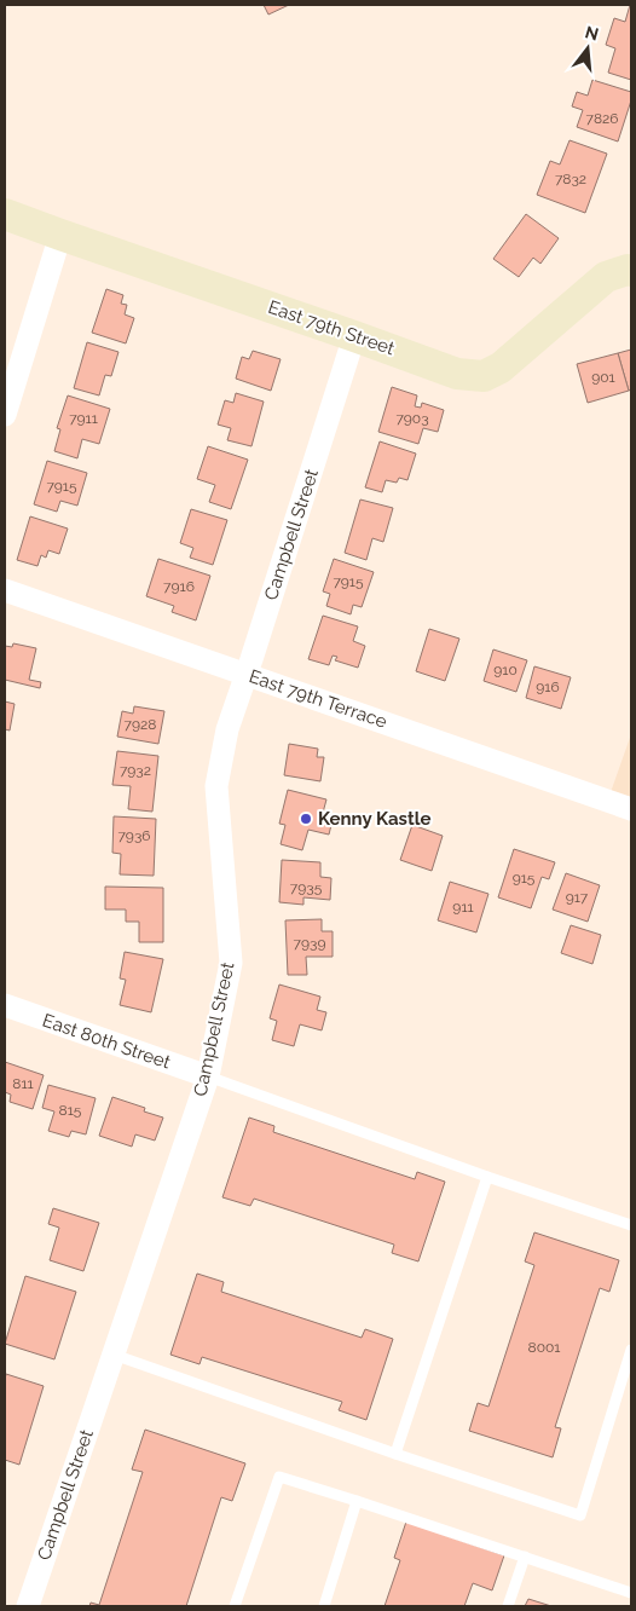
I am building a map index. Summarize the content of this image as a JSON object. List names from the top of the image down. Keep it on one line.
{"streets":{"street":["East 79th Street","Campbell Street","East 79th Terrace","East 80th Street"]},"crossings":[["East 79th Street","Campbell Street"],["Campbell Street","East 79th Terrace"],["Campbell Street","East 80th Street"]],"places":["Kenny Kastle"],"house_numbers":["7826","7832","901","7911","7903","7915","7915","7916","910","916","7928","7932","7936","915","7935","917","911","7939","811","815","8001"],"north":"top"}
